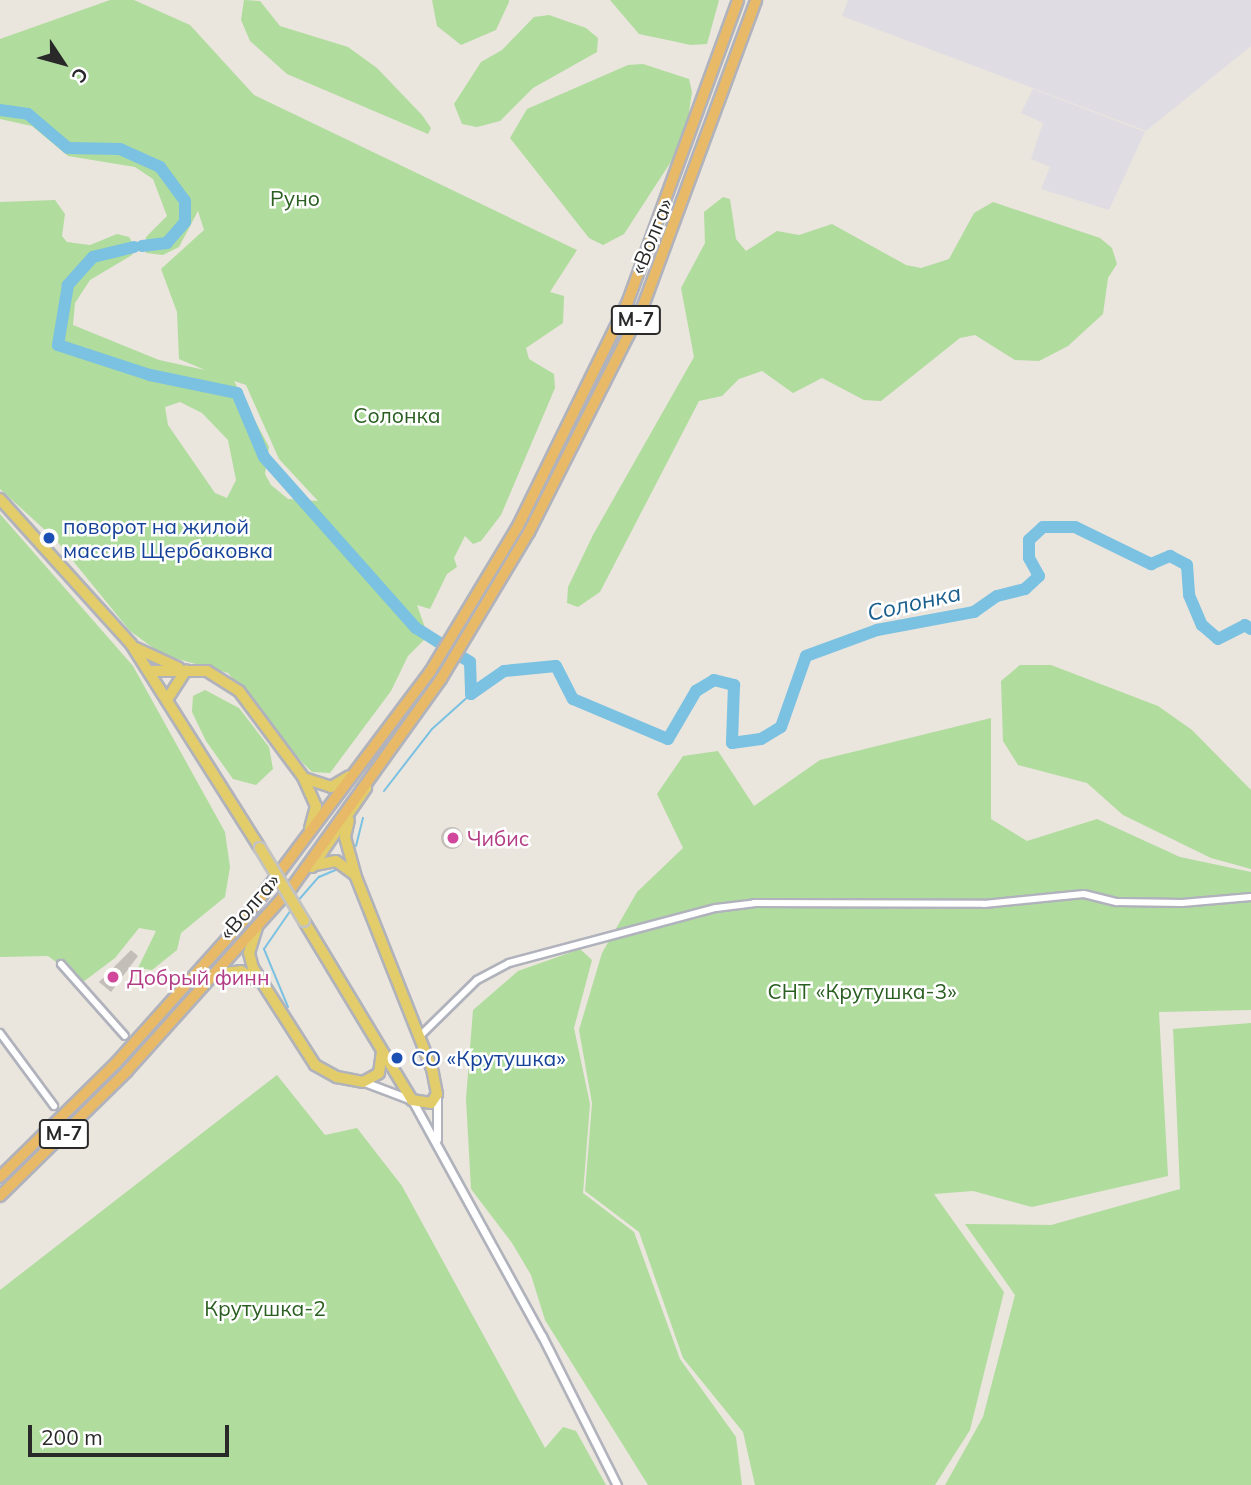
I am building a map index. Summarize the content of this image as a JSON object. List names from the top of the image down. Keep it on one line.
{"streets":{"highway":["«Волга»","М-7"]},"water":["Солонка"],"parks":["Руно","Солонка","СНТ «Крутушка-3»","Крутушка-2"],"places":["поворот на жилой массив Щербаковка","Чибис","Добрый финн","СО «Крутушка»"],"scale_bar":"200 m","north":"bottom right"}
